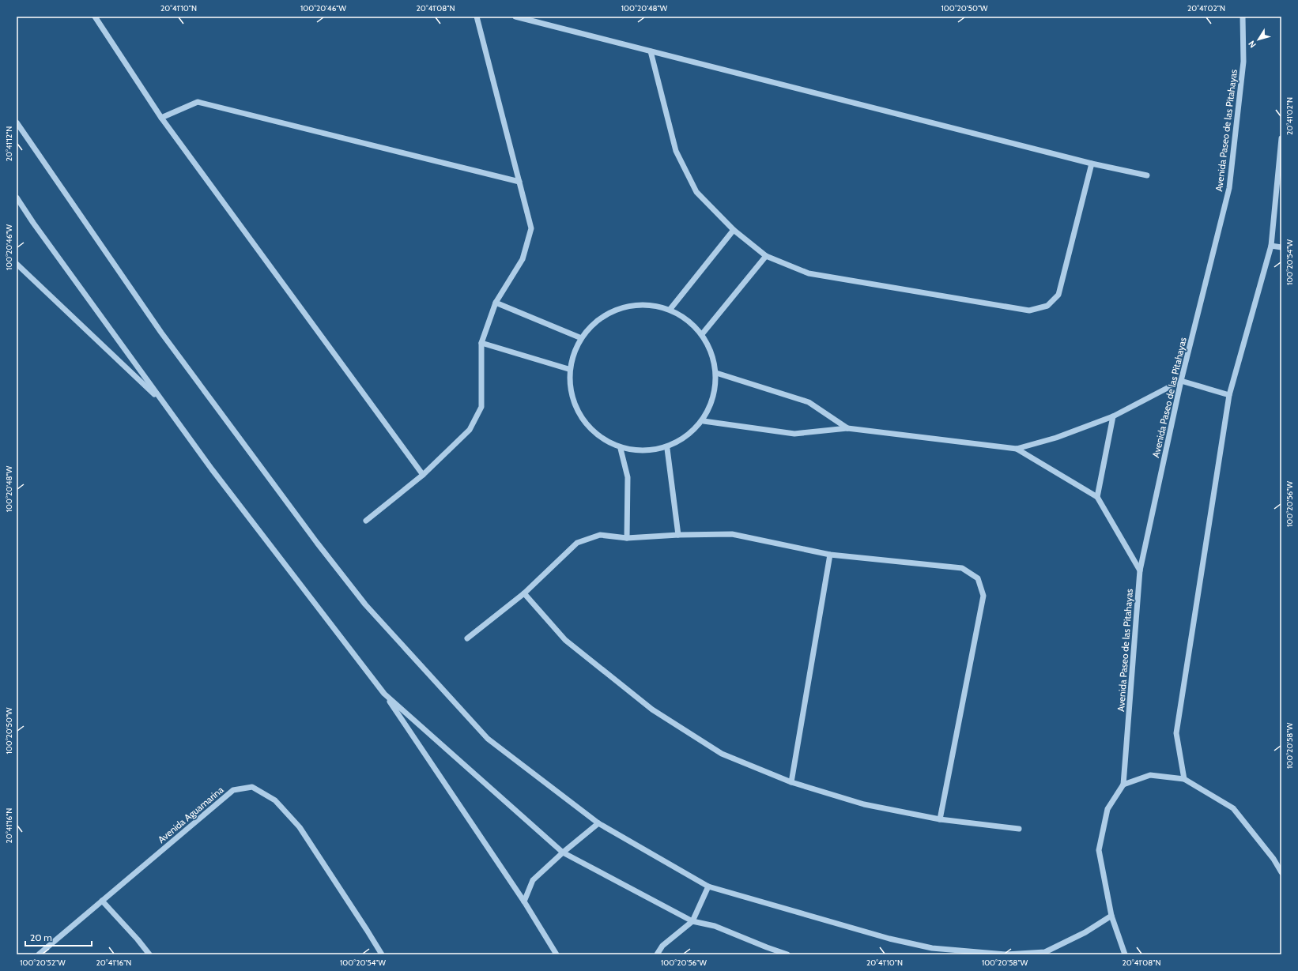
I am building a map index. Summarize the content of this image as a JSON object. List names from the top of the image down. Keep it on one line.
{"streets":{"street":["Avenida Paseo de las Pitahayas","Avenida Aguamarina"]},"scale_bar":"20 m","north":"bottom left","coordinates":["20°41'10\"N","100°20'46\"W","20°41'08\"N","100°20'48\"W","100°20'50\"W","20°41'02\"N","20°41'12\"N","100°20'54\"W","100°20'56\"W","100°20'58\"W","20°41'16\"N","100°20'52\"W"]}
